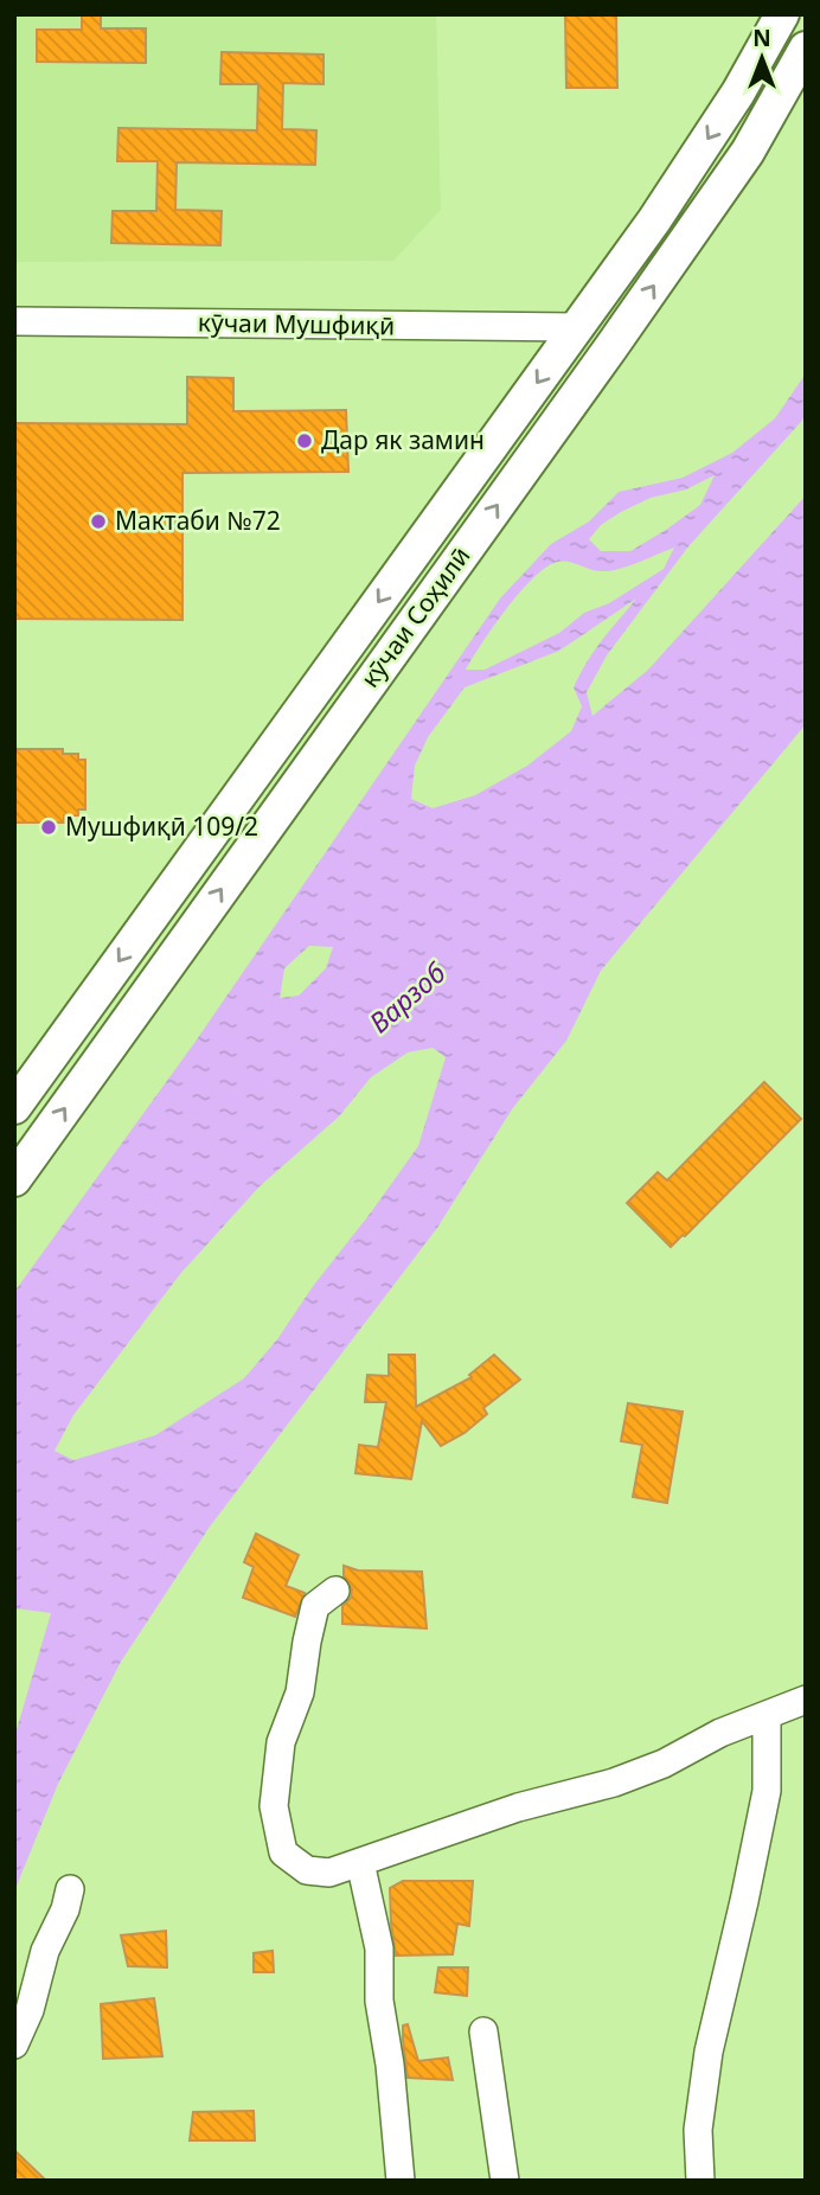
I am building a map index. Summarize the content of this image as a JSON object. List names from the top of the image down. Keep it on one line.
{"streets":{"main road":["кӯчаи Соҳилӣ"],"street":["кӯчаи Мушфиқӣ"]},"crossings":[["кӯчаи Мушфиқӣ","кӯчаи Соҳилӣ"]],"water":["Варзоб"],"places":["Дар як замин","Мактаби №72","Мушфиқӣ 109/2"],"north":"top"}
